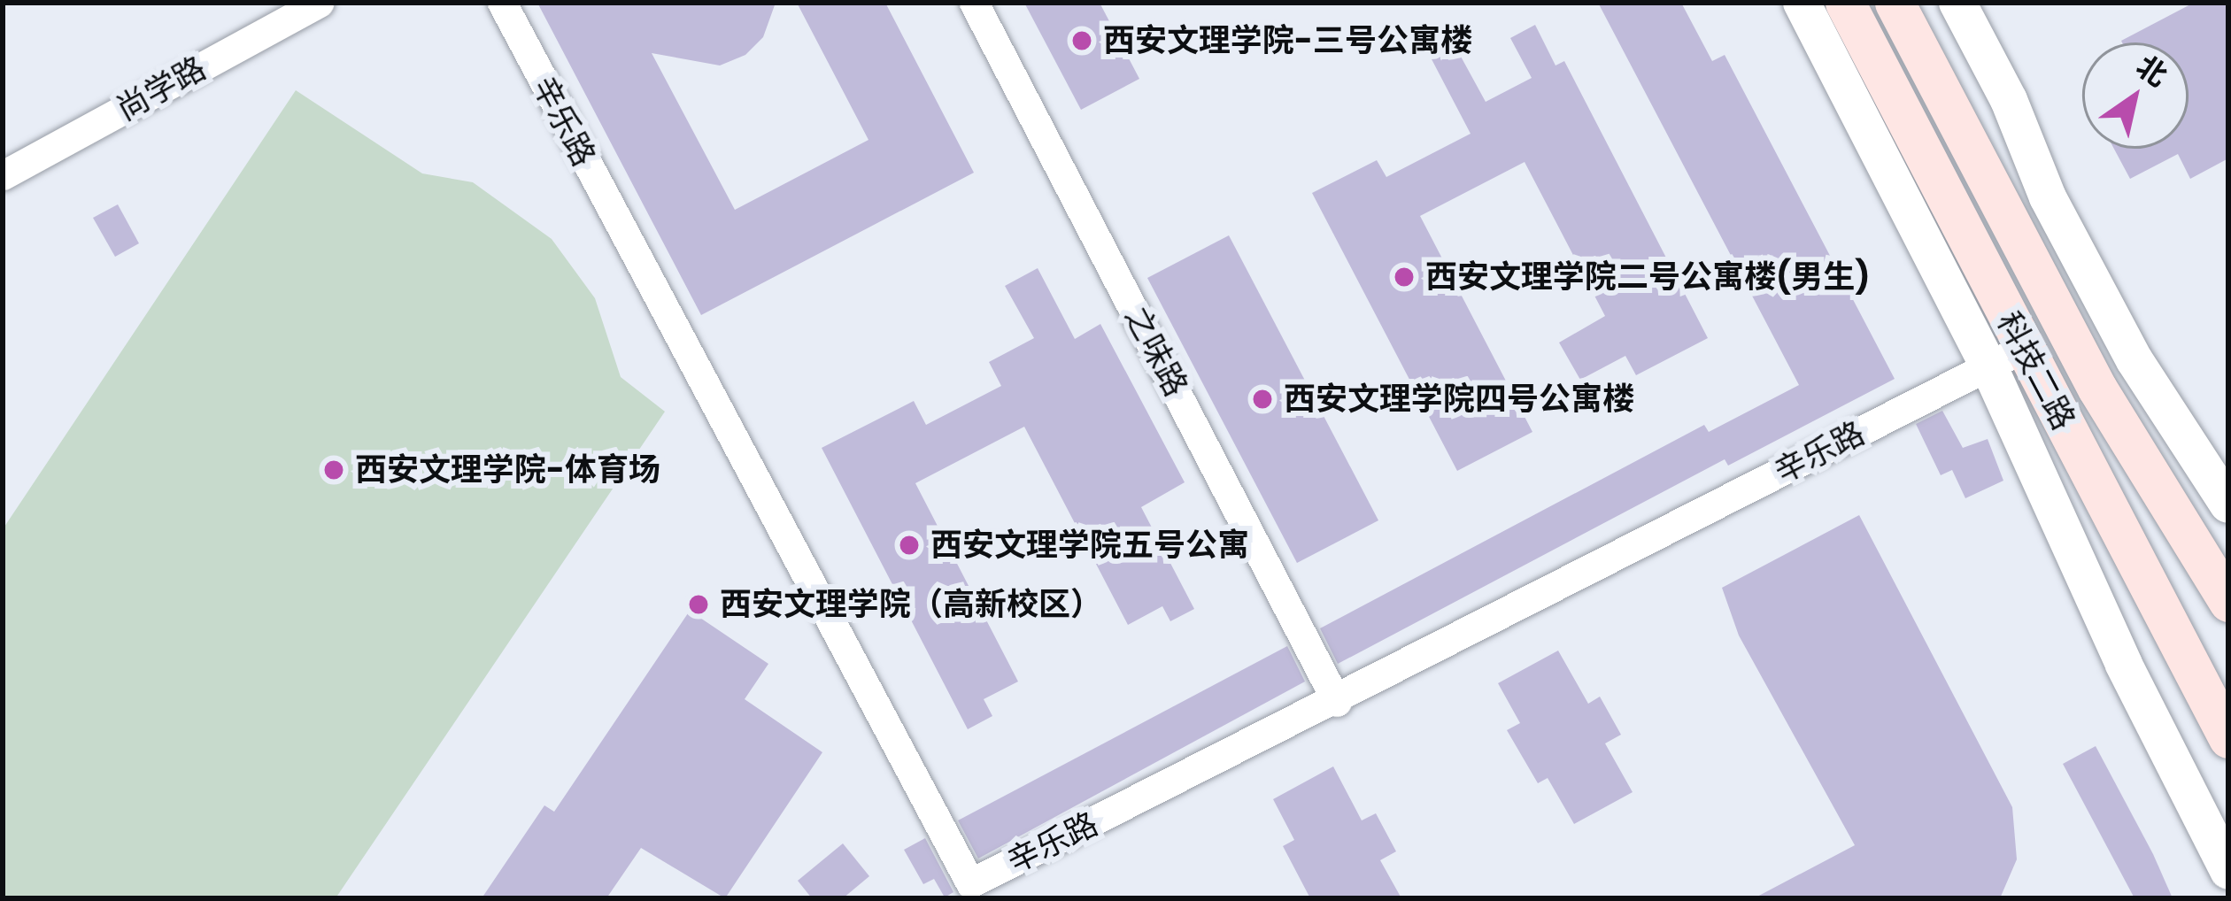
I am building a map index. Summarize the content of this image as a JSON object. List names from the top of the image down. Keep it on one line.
{"streets":{"main road":["科技二路"],"street":["尚学路","辛乐路","之味路"]},"crossings":[["辛乐路","之味路"],["辛乐路","科技二路"]],"places":["西安文理学院-三号公寓楼","西安文理学院二号公寓楼(男生)","西安文理学院四号公寓楼","西安文理学院-体育场","西安文理学院五号公寓","西安文理学院（高新校区）"],"north":"top right"}
